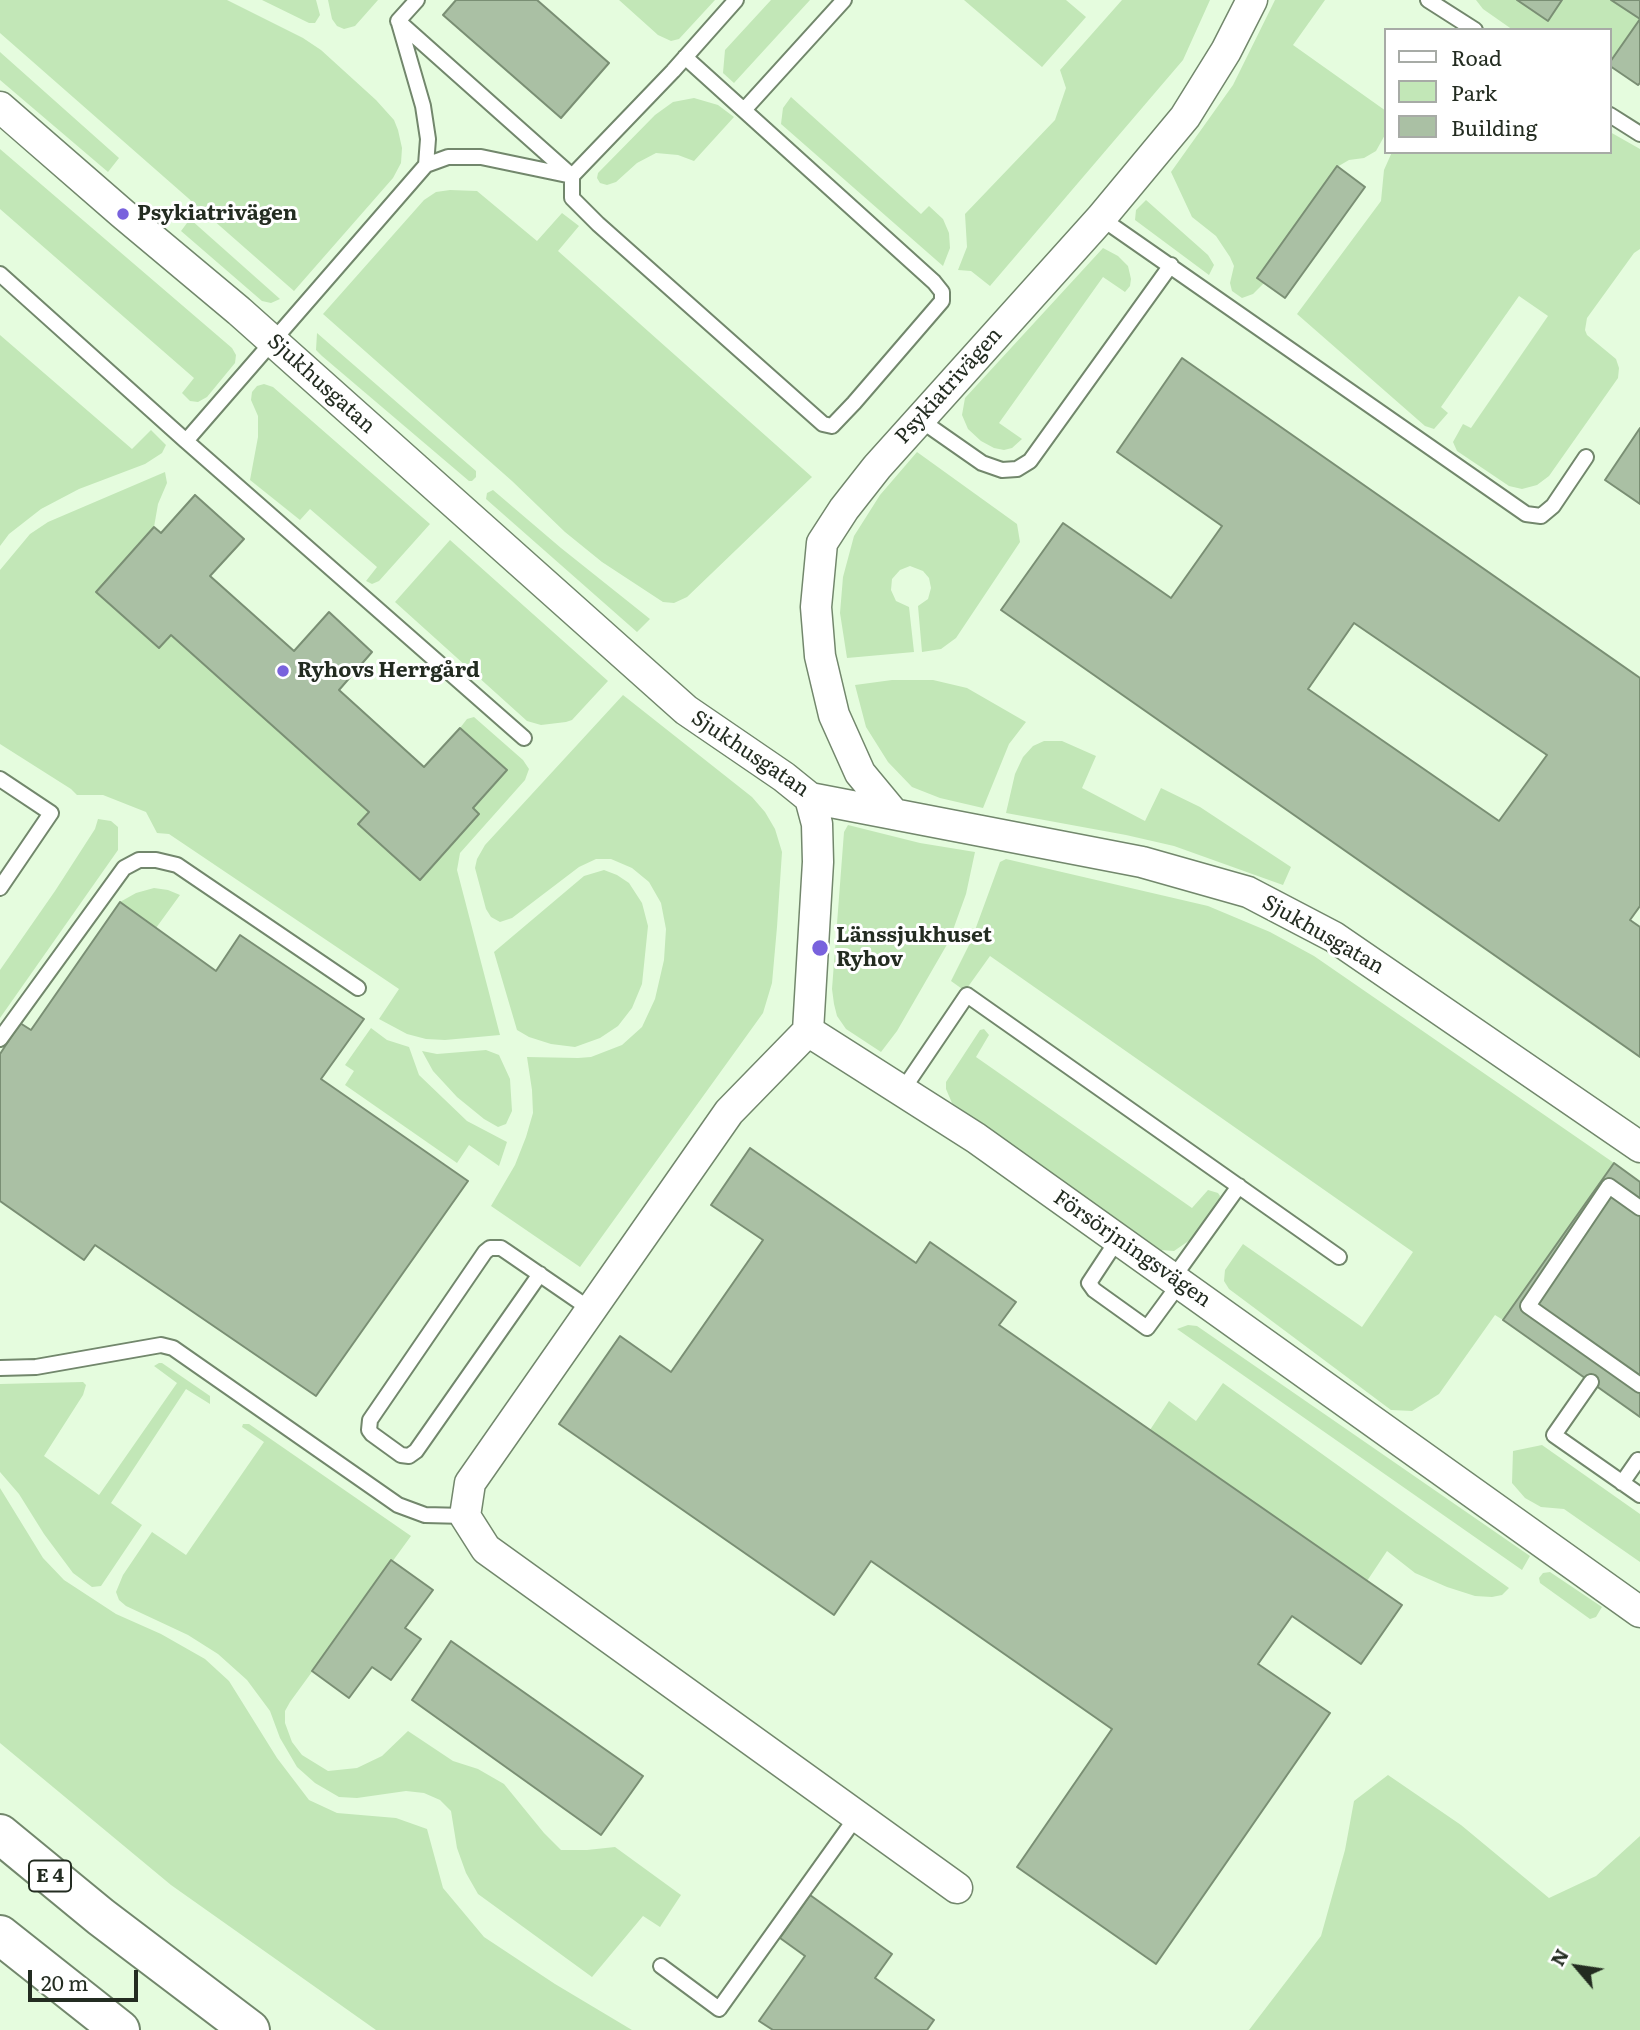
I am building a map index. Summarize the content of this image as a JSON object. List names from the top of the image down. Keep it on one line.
{"streets":{"highway":["E 4"],"street":["Sjukhusgatan","Psykiatrivägen","Försörjningsvägen"]},"crossings":[["Sjukhusgatan","Psykiatrivägen"]],"places":["Psykiatrivägen","Ryhovs Herrgård","Länssjukhuset Ryhov"],"legend":["Road","Park","Building"],"scale_bar":"20 m","north":"top left"}
